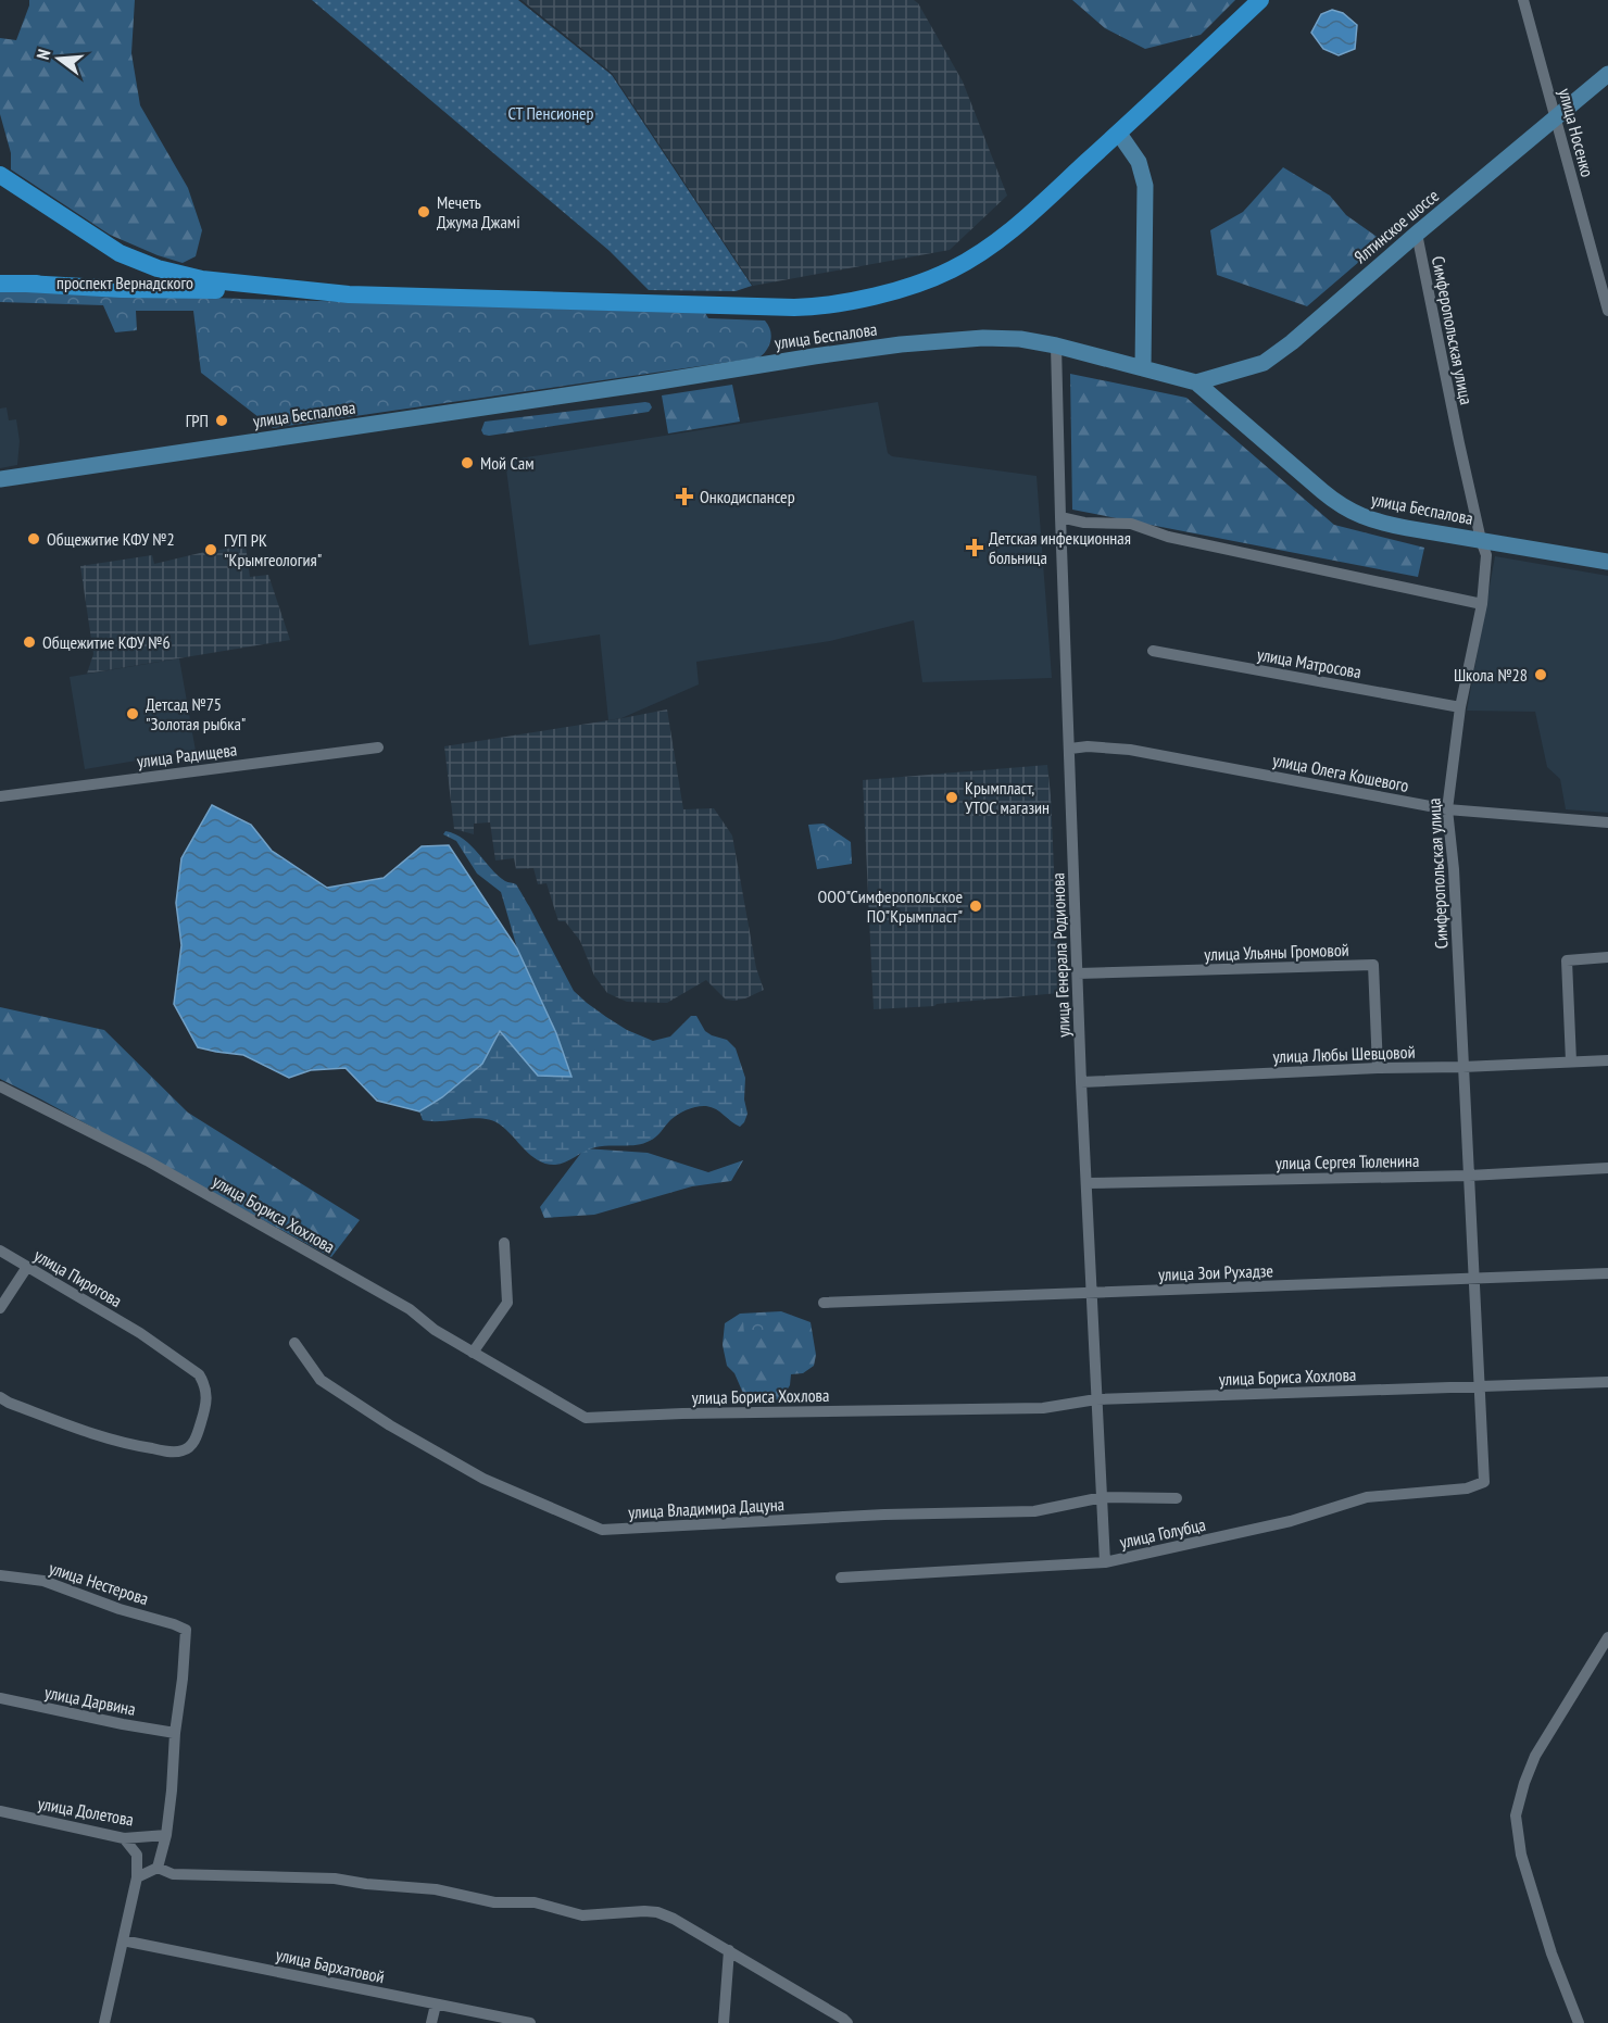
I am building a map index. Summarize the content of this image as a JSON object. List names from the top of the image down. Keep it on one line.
{"streets":{"main road":["Ялтинское шоссе","проспект Вернадского","улица Беспалова"],"street":["улица Носенко","Симферопольская улица","улица Матросова","улица Радищева","улица Олега Кошевого","улица Ульяны Громовой","улица Генерала Родионова","улица Любы Шевцовой","улица Сергея Тюленина","улица Бориса Хохлова","улица Зои Рухадзе","улица Пирогова","улица Владимира Дацуна","улица Голубца","улица Нестерова","улица Дарвина","улица Долетова","улица Бархатовой"]},"crossings":[["улица Носенко","Ялтинское шоссе"],["Ялтинское шоссе","Симферопольская улица"],["Ялтинское шоссе","улица Беспалова"],["Симферопольская улица","улица Беспалова"],["Симферопольская улица","улица Матросова"],["Симферопольская улица","улица Олега Кошевого"],["Симферопольская улица","улица Любы Шевцовой"],["Симферопольская улица","улица Сергея Тюленина"],["Симферопольская улица","улица Бориса Хохлова"],["Симферопольская улица","улица Зои Рухадзе"],["Симферопольская улица","улица Голубца"],["улица Беспалова","улица Генерала Родионова"],["улица Олега Кошевого","улица Генерала Родионова"],["улица Ульяны Громовой","улица Генерала Родионова"],["улица Ульяны Громовой","улица Любы Шевцовой"],["улица Генерала Родионова","улица Любы Шевцовой"],["улица Генерала Родионова","улица Сергея Тюленина"],["улица Генерала Родионова","улица Бориса Хохлова"],["улица Генерала Родионова","улица Зои Рухадзе"],["улица Генерала Родионова","улица Владимира Дацуна"],["улица Генерала Родионова","улица Голубца"],["улица Нестерова","улица Дарвина"]],"parks":["СТ Пенсионер"],"places":{"other":["Мечеть Джума Джамі","ГРП","Мой Сам","Общежитие КФУ №2","ГУП РК \"Крымгеология\"","Общежитие КФУ №6","Школа №28","Детсад №75 \"Золотая рыбка\"","Крымпласт, УТОС магазин","ООО\"Симферопольское ПО\"Крымпласт\""],"health":["Онкодиспансер","Детская инфекционная больница"]},"north":"left"}
